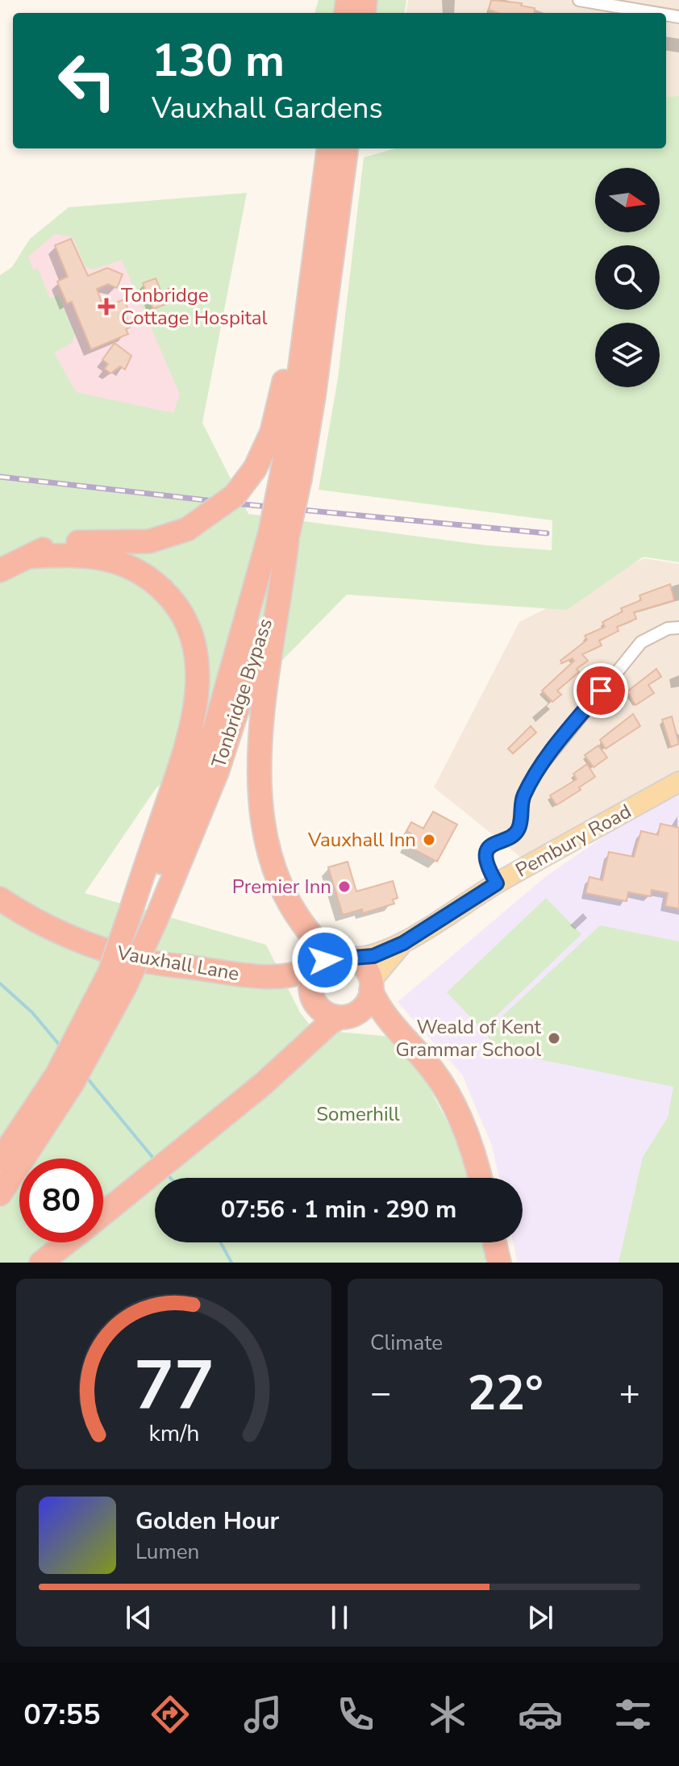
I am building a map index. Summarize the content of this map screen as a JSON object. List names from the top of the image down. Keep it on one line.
{"streets":{"highway":["Tonbridge Bypass","Vauxhall Lane"],"main road":["Pembury Road"]},"crossings":[["Pembury Road","Vauxhall Lane"]],"parks":["Somerhill"],"places":{"health":["Tonbridge Cottage Hospital"],"other":["Vauxhall Inn","Premier Inn","Weald of Kent Grammar School"]},"north":"right","page":{"turn":["130 m","Vauxhall Gardens"],"limit":"80","trip":"07:56 · 1 min · 290 m","tile":"Climate","heat":["−","22°","+"],"song":["Golden Hour","Lumen"],"tabs":"07:55","gauge":["77","km/h"]}}
